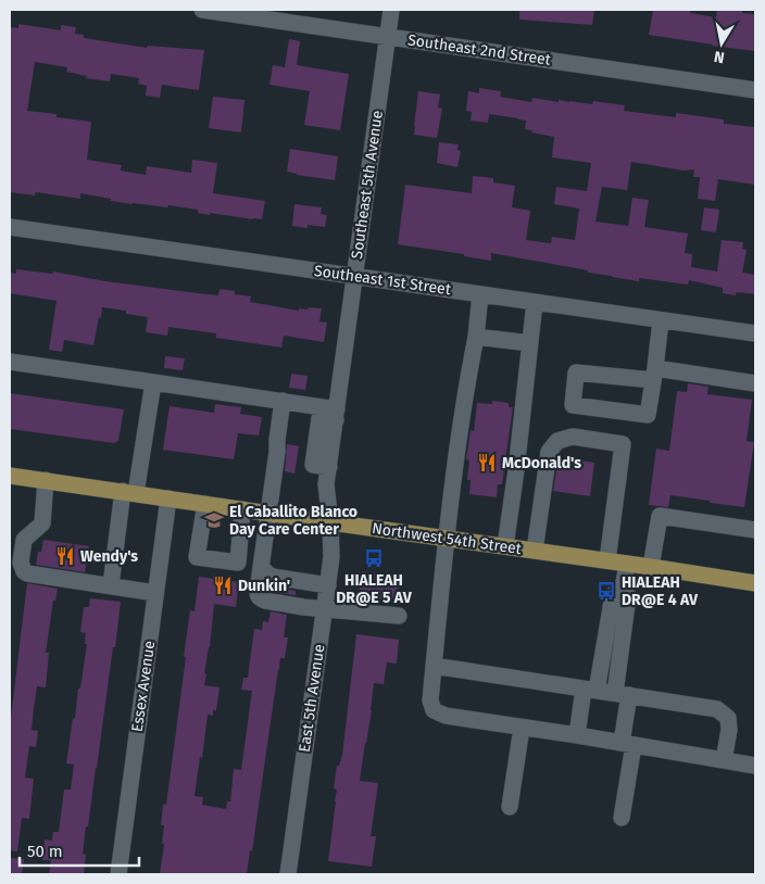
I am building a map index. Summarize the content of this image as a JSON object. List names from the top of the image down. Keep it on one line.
{"streets":{"main road":["Northwest 54th Street"],"street":["Southeast 2nd Street","Southeast 5th Avenue","Southeast 1st Street","Essex Avenue","East 5th Avenue"]},"crossings":[["Southeast 2nd Street","Southeast 5th Avenue"],["Southeast 5th Avenue","Southeast 1st Street"],["Southeast 5th Avenue","Northwest 54th Street"],["Southeast 5th Avenue","East 5th Avenue"],["Northwest 54th Street","Essex Avenue"],["Northwest 54th Street","East 5th Avenue"]],"places":{"restaurant":["McDonald's","Wendy's","Dunkin'"],"school or university":["El Caballito Blanco Day Care Center"],"bus stop":["HIALEAH DR@E 5 AV","HIALEAH DR@E 4 AV"]},"scale_bar":"50 m","north":"bottom"}
